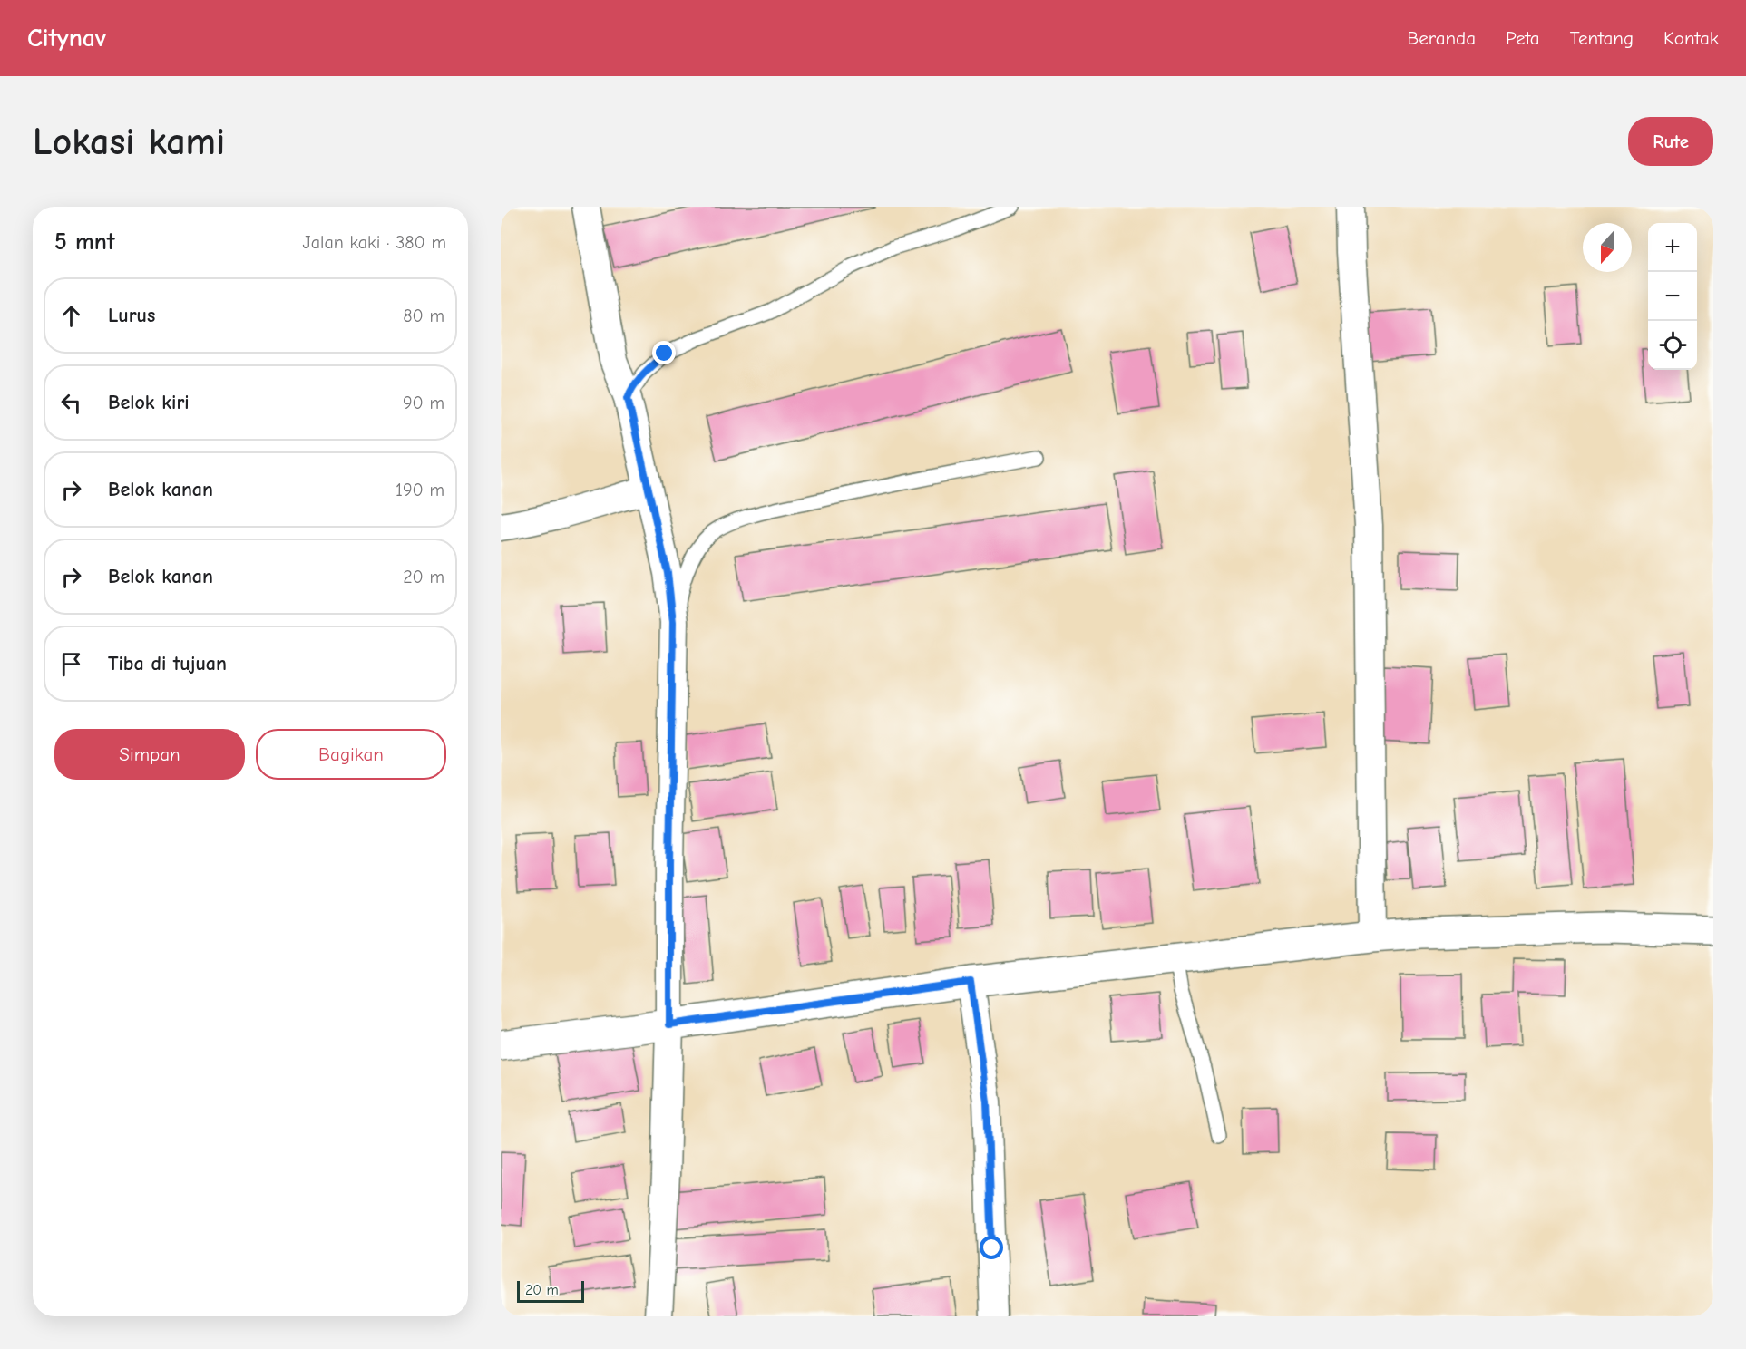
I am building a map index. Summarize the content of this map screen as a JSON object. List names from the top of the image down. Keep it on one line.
{"scale_bar":"20 m","north":"bottom","page":{"header":"Citynav","nav":["Beranda","Peta","Tentang","Kontak"],"buttons":["Rute",["Simpan","Bagikan"]],"title":"Lokasi kami","heading":["5 mnt","Jalan kaki · 380 m"],"map_buttons":["+","−"],"list":[["Lurus","80 m"],["Belok kiri","90 m"],["Belok kanan","190 m"],["Belok kanan","20 m"],"Tiba di tujuan"],"scale":"20 m"}}
